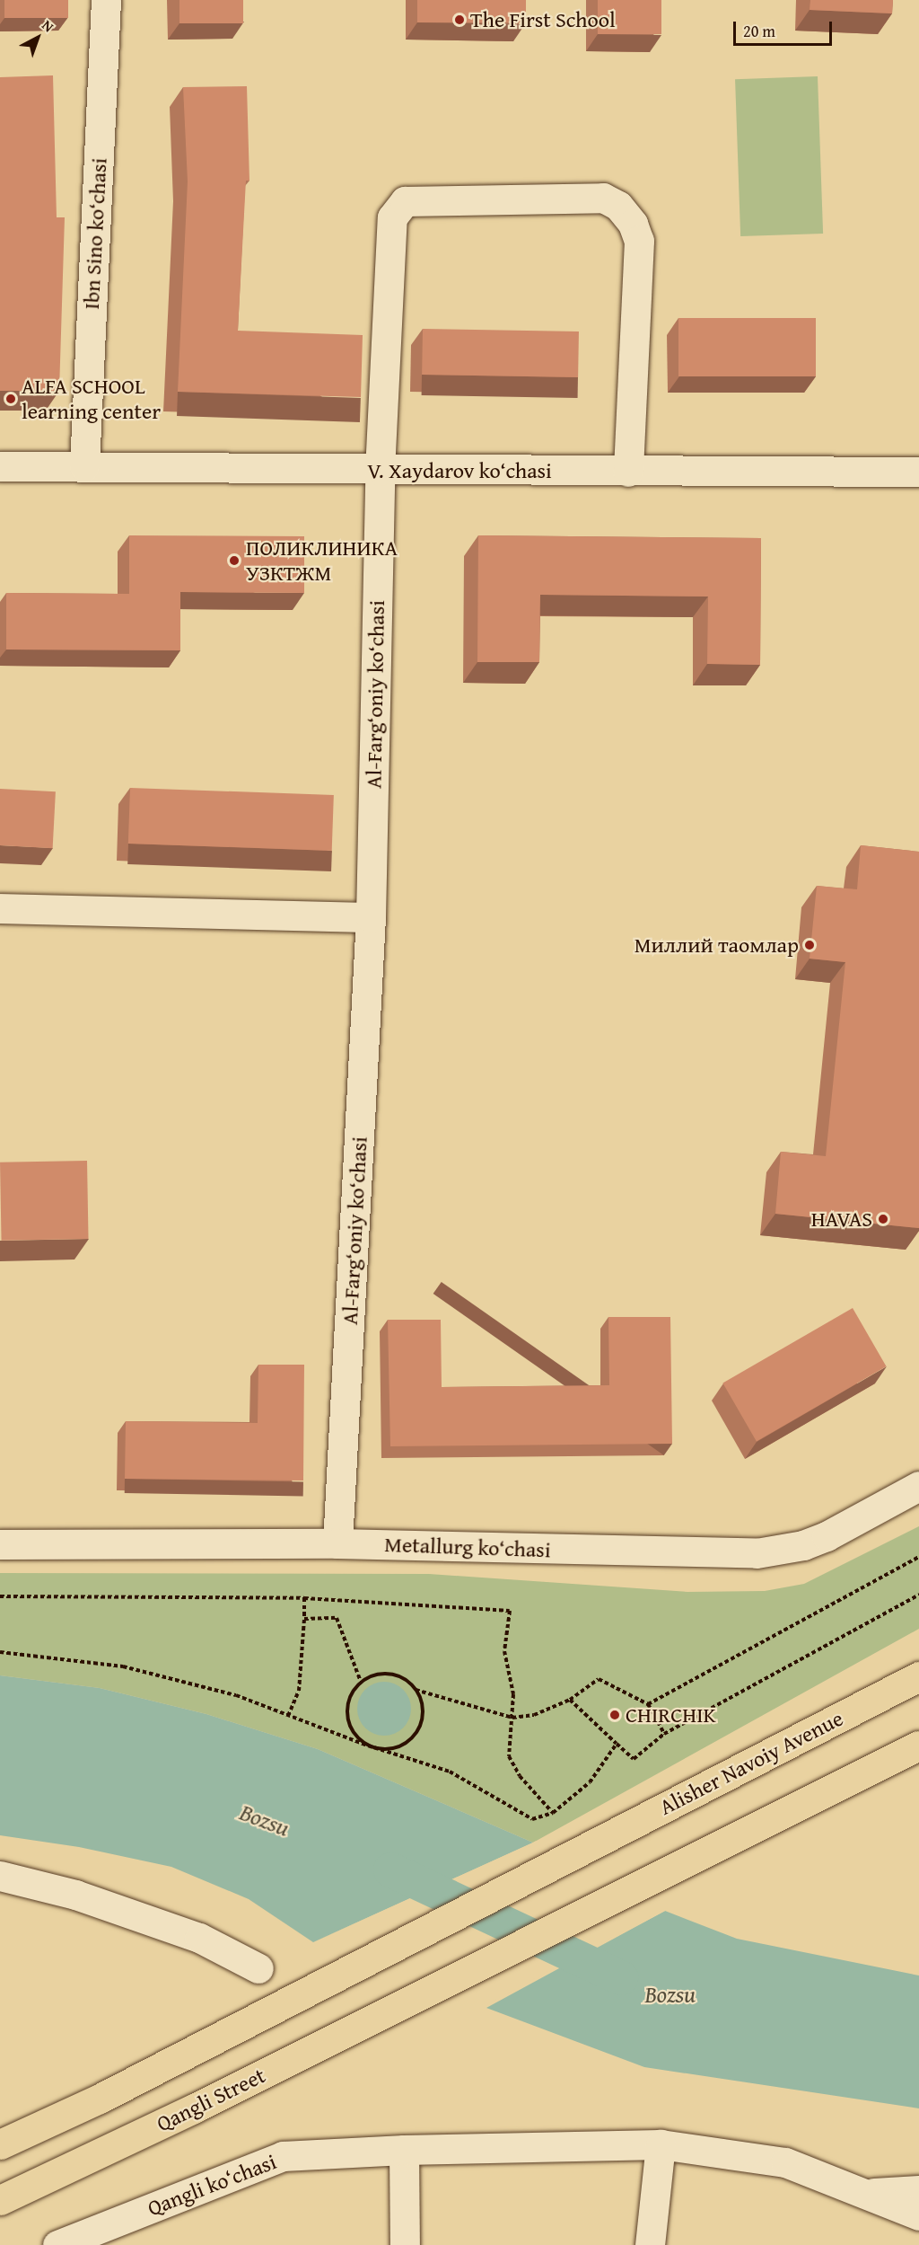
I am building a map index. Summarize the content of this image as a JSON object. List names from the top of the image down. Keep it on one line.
{"streets":{"main road":["Alisher Navoiy Avenue","Qangli Street"],"street":["Ibn Sino ko‘chasi","V. Xaydarov ko‘chasi","Al-Farg‘oniy ko‘chasi","Metallurg ko‘chasi","Qangli ko‘chasi"]},"crossings":[["Ibn Sino ko‘chasi","V. Xaydarov ko‘chasi"],["V. Xaydarov ko‘chasi","Al-Farg‘oniy ko‘chasi"],["Al-Farg‘oniy ko‘chasi","Metallurg ko‘chasi"]],"water":["Bozsu"],"places":["The First School","ALFA SCHOOL learning center","ПОЛИКЛИНИКА УЗКТЖМ","Миллий таомлар","HAVAS","CHIRCHIK"],"scale_bar":"20 m","north":"top right"}
